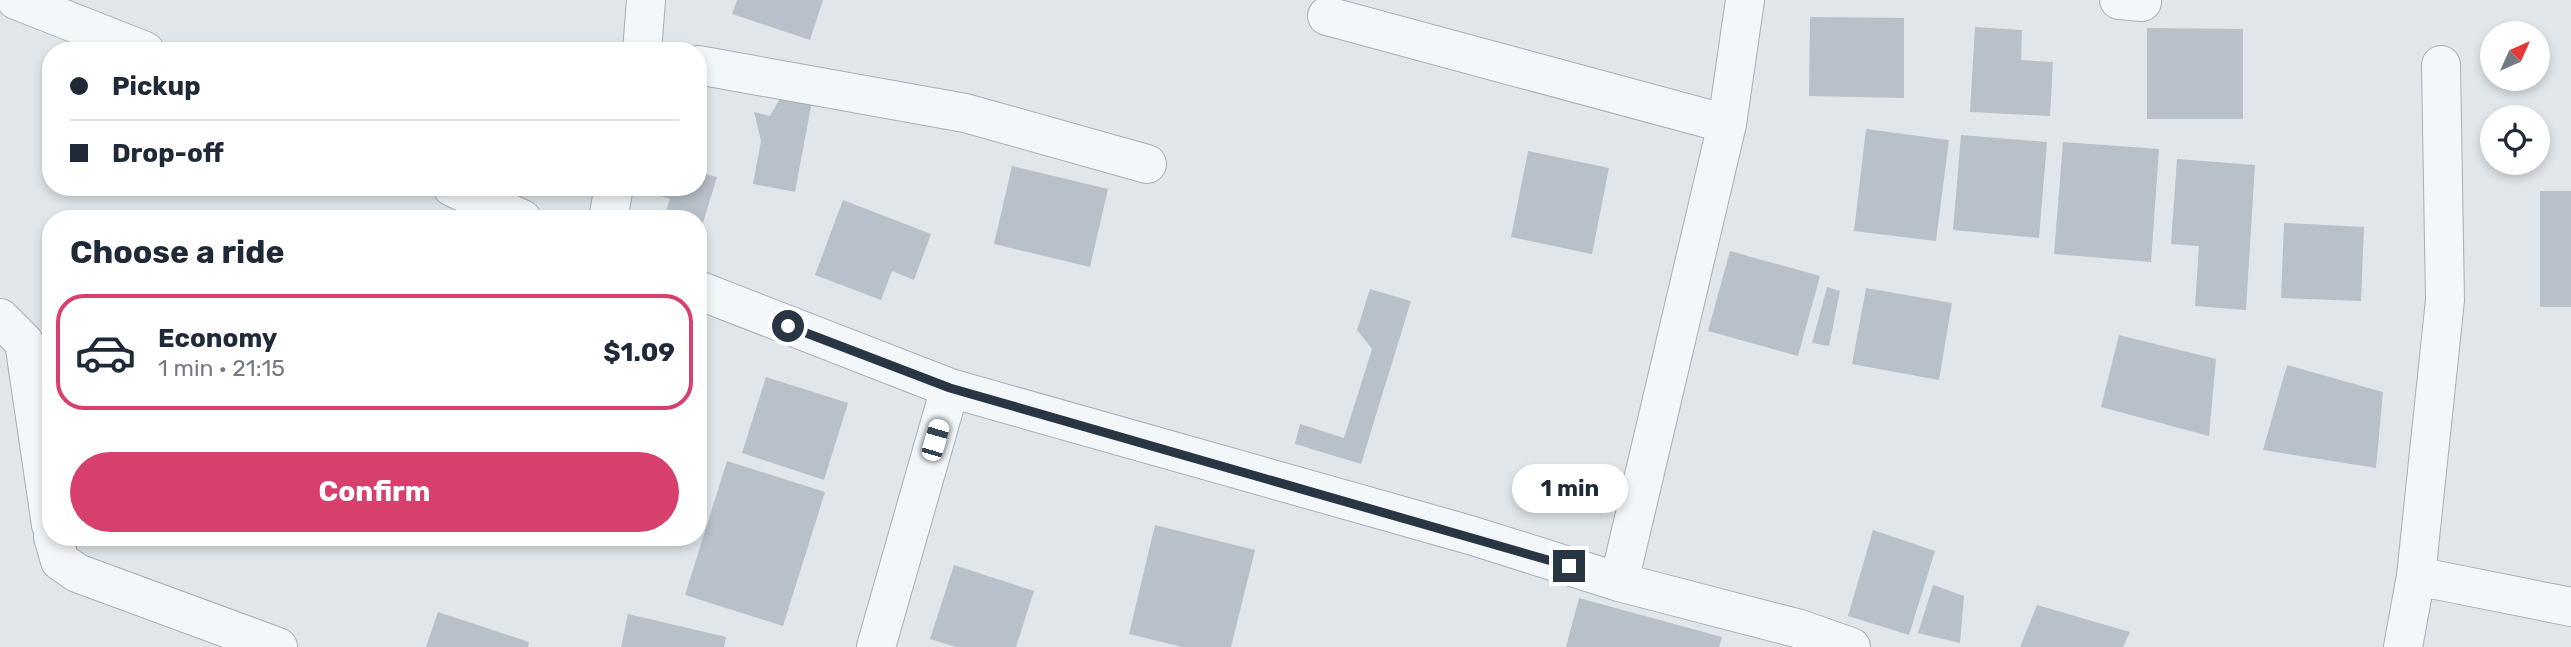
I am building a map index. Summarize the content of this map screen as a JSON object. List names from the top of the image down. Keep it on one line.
{"north":"top right","page":{"banner":["Pickup","Drop-off"],"heading":"Choose a ride","list":[{"name":"Economy","note":"1 min · 21:15","value":"$1.09"}],"buttons":"Confirm","bubble":"1 min"}}
